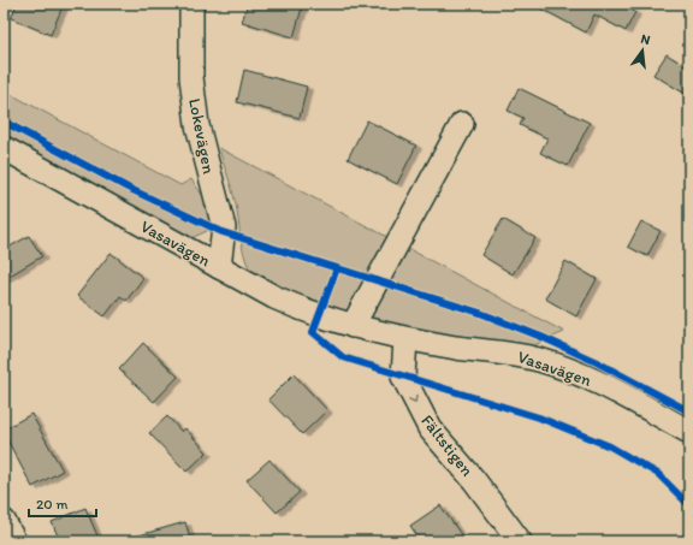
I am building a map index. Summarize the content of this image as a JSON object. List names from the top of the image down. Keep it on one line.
{"streets":{"street":["Lokevägen","Vasavägen","Fältstigen"]},"crossings":[["Lokevägen","Vasavägen"],["Vasavägen","Fältstigen"]],"one_way":["Fältstigen"],"scale_bar":"20 m","north":"top"}
